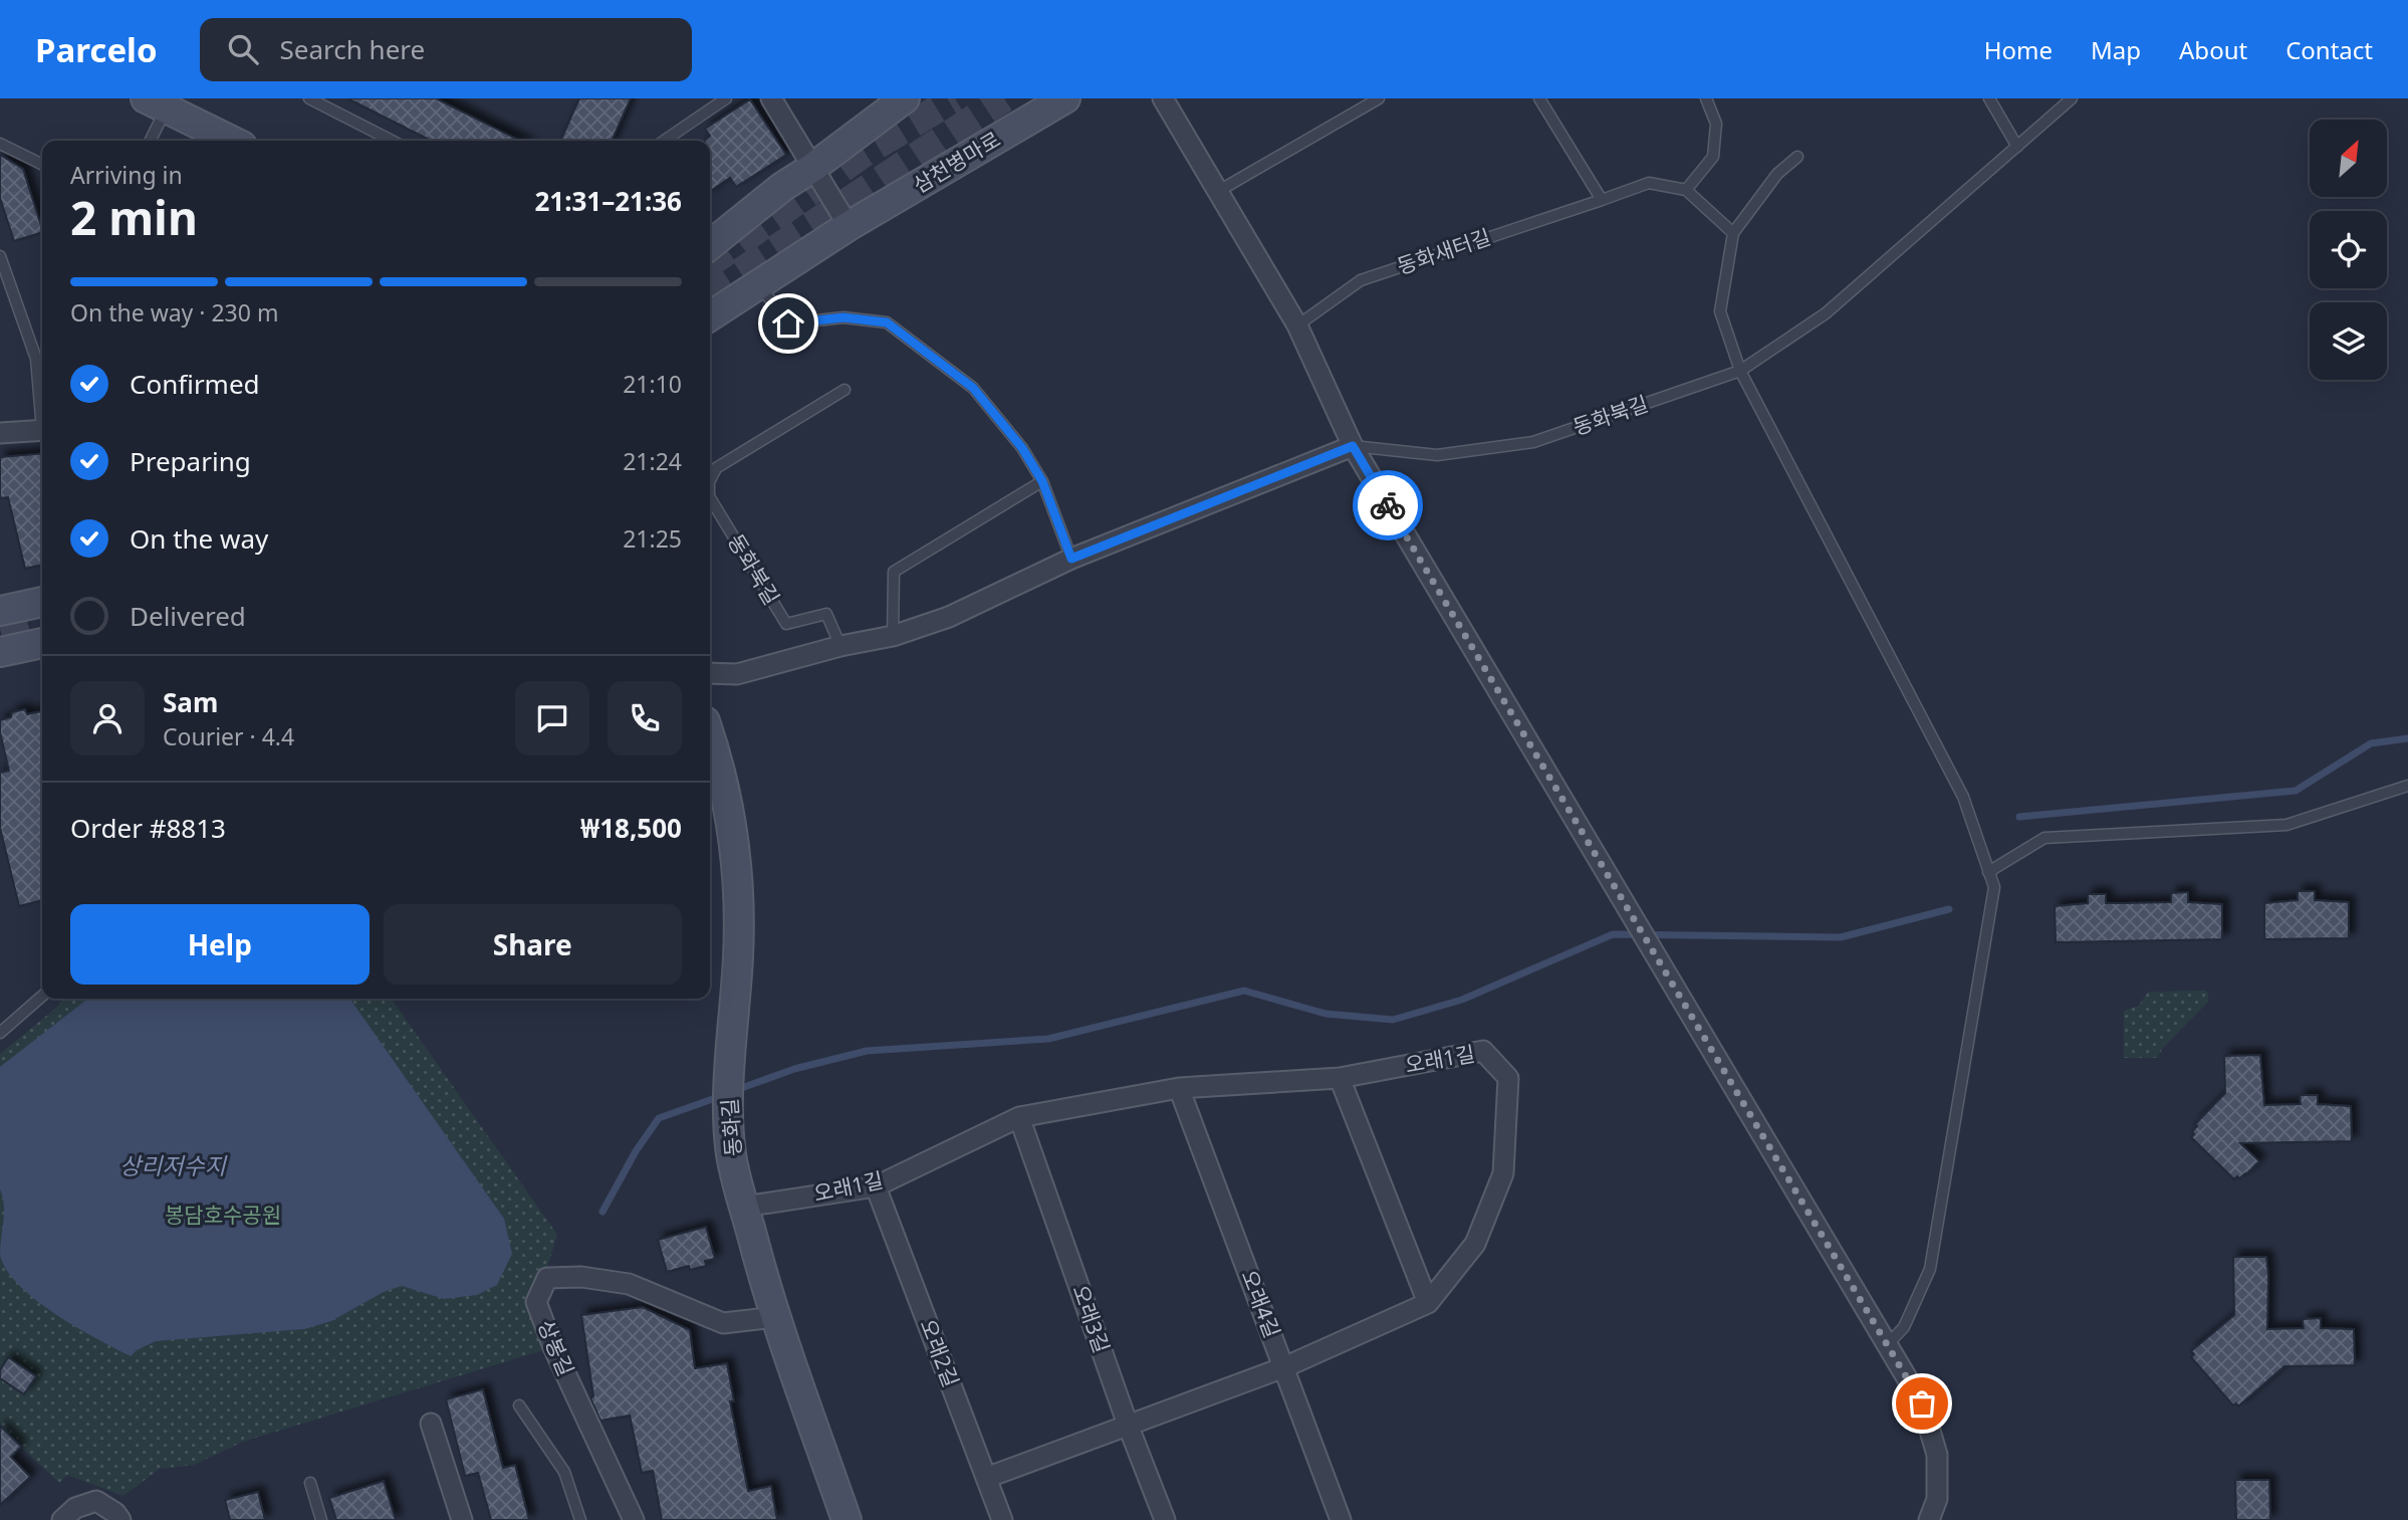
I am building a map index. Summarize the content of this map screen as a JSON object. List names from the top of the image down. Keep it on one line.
{"streets":{"street":["삼천병마로","동화북길","오래1길","동화길","오래4길","오래3길","상봉길","오래2길"],"lane":["동화새터길"]},"crossings":[["오래1길","동화길"],["오래1길","오래4길"],["오래1길","오래3길"],["오래1길","오래2길"],["동화길","상봉길"]],"water":["상리저수지"],"parks":["봉담호수공원"],"north":"top right","page":{"header":"Parcelo","search":"Search here","nav":["Home","Map","About","Contact"],"heading":["2 min","Arriving in","21:31–21:36"],"panel":["Sam","Courier · 4.4","Order #8813","₩18,500"],"bar":"On the way · 230 m","list":[["Confirmed","21:10"],["Preparing","21:24"],["On the way","21:25"],"Delivered"],"buttons":["Help","Share"]}}
